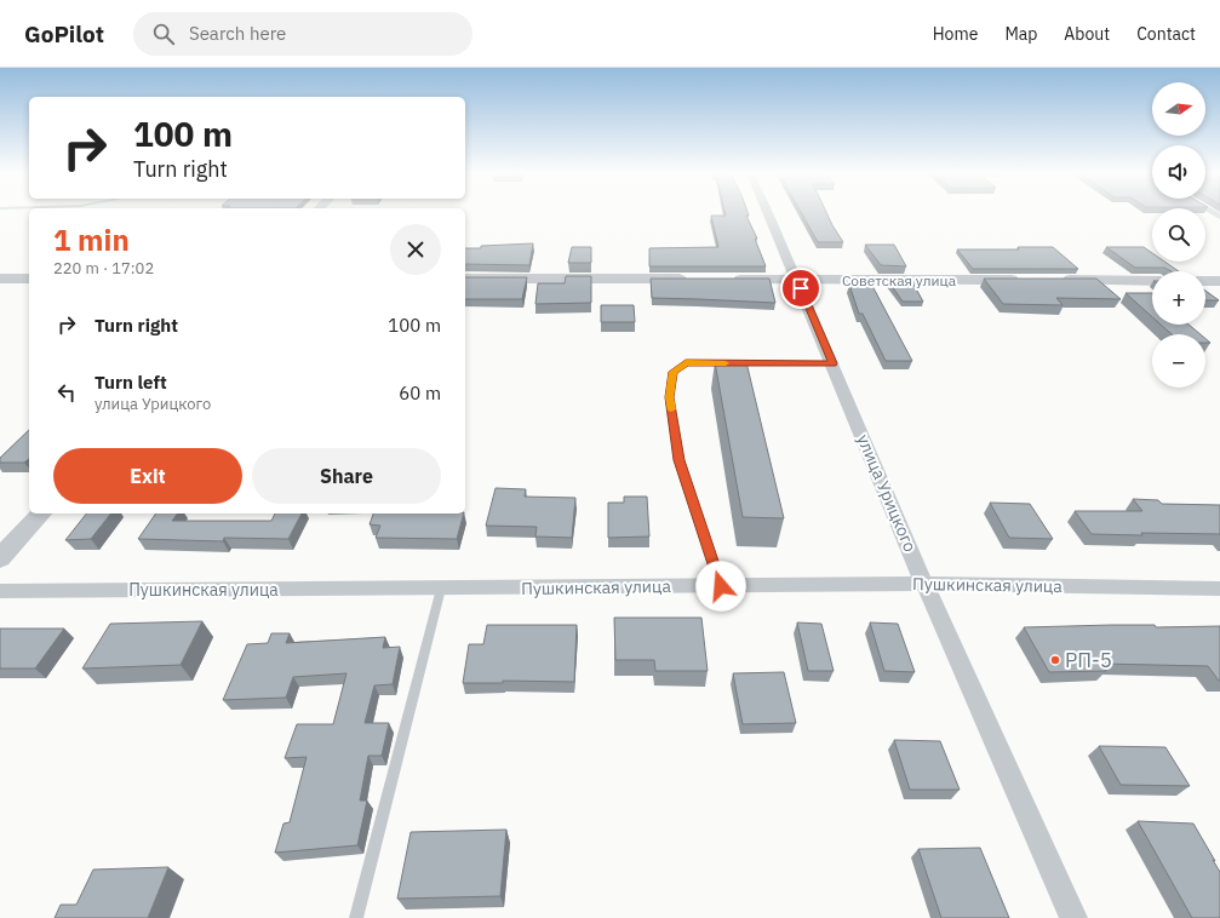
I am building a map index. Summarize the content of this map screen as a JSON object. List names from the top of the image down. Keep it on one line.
{"streets":{"street":["Советская улица","улица Урицкого","Пушкинская улица"]},"crossings":[["Советская улица","улица Урицкого"],["улица Урицкого","Пушкинская улица"]],"places":["РП-5"],"north":"right","page":{"header":"GoPilot","search":"Search here","nav":["Home","Map","About","Contact"],"map_buttons":["+","−"],"turn":["100 m","Turn right"],"heading":["1 min","220 m · 17:02"],"list":[{"name":"Turn right","value":"100 m"},{"name":"Turn left","note":"улица Урицкого","value":"60 m"}],"buttons":["Exit","Share"]}}
